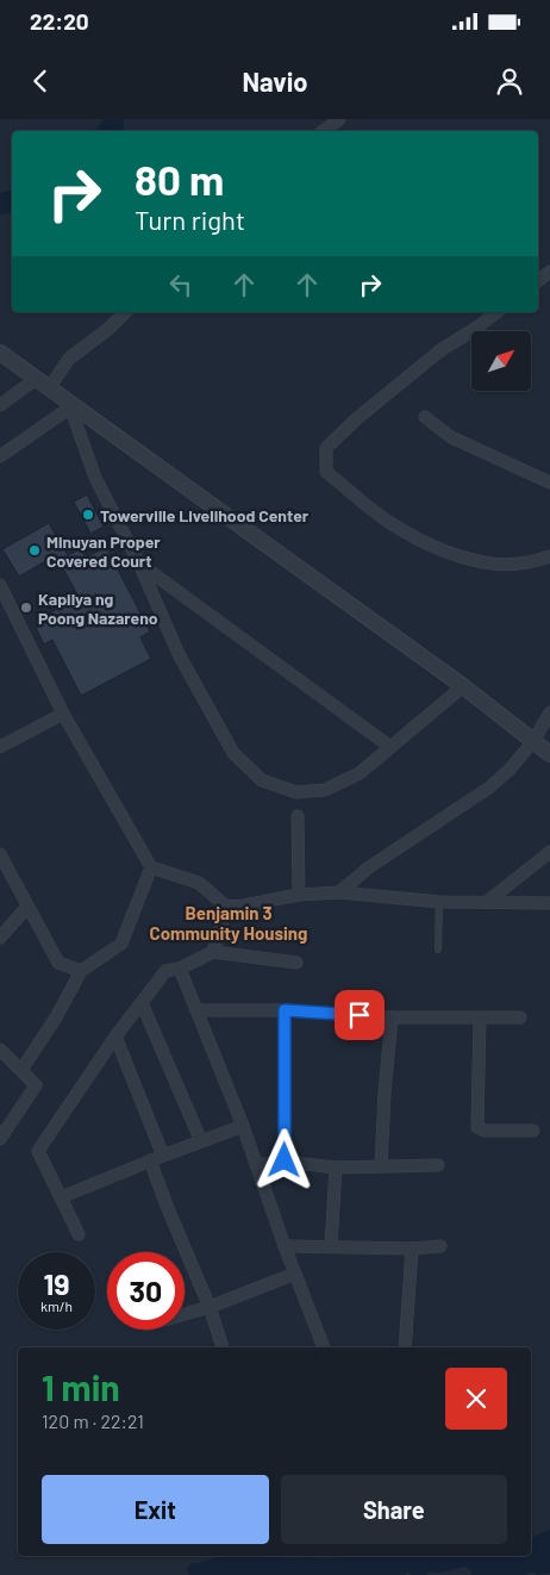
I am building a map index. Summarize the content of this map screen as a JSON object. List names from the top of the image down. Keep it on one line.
{"districts":["Benjamin 3 Community Housing"],"places":["Towerville Livelihood Center","Minuyan Proper Covered Court","Kapilya ng Poong Nazareno"],"north":"top right","page":{"status":"22:20","header":"Navio","turn":["80 m","Turn right"],"speed":"19 km/h","limit":"30","heading":["1 min","120 m · 22:21"],"buttons":["Exit","Share"]}}
